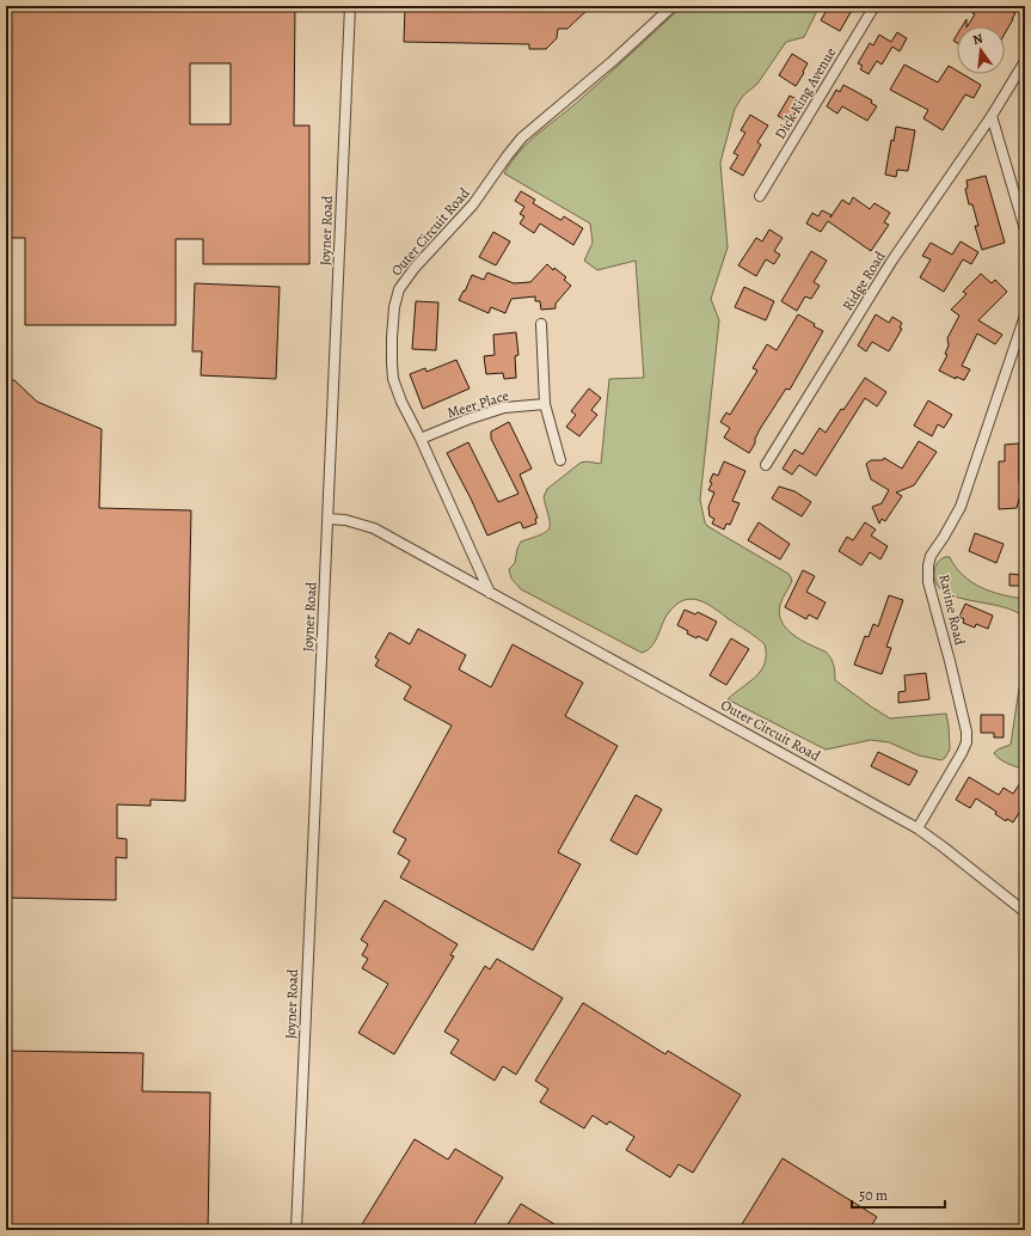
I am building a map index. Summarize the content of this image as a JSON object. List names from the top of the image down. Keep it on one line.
{"streets":{"street":["Dick King Avenue","Joyner Road","Outer Circuit Road","Ridge Road","Meer Place","Ravine Road"]},"crossings":[["Joyner Road","Outer Circuit Road"],["Outer Circuit Road","Meer Place"],["Outer Circuit Road","Ravine Road"]],"scale_bar":"50 m","north":"top"}
